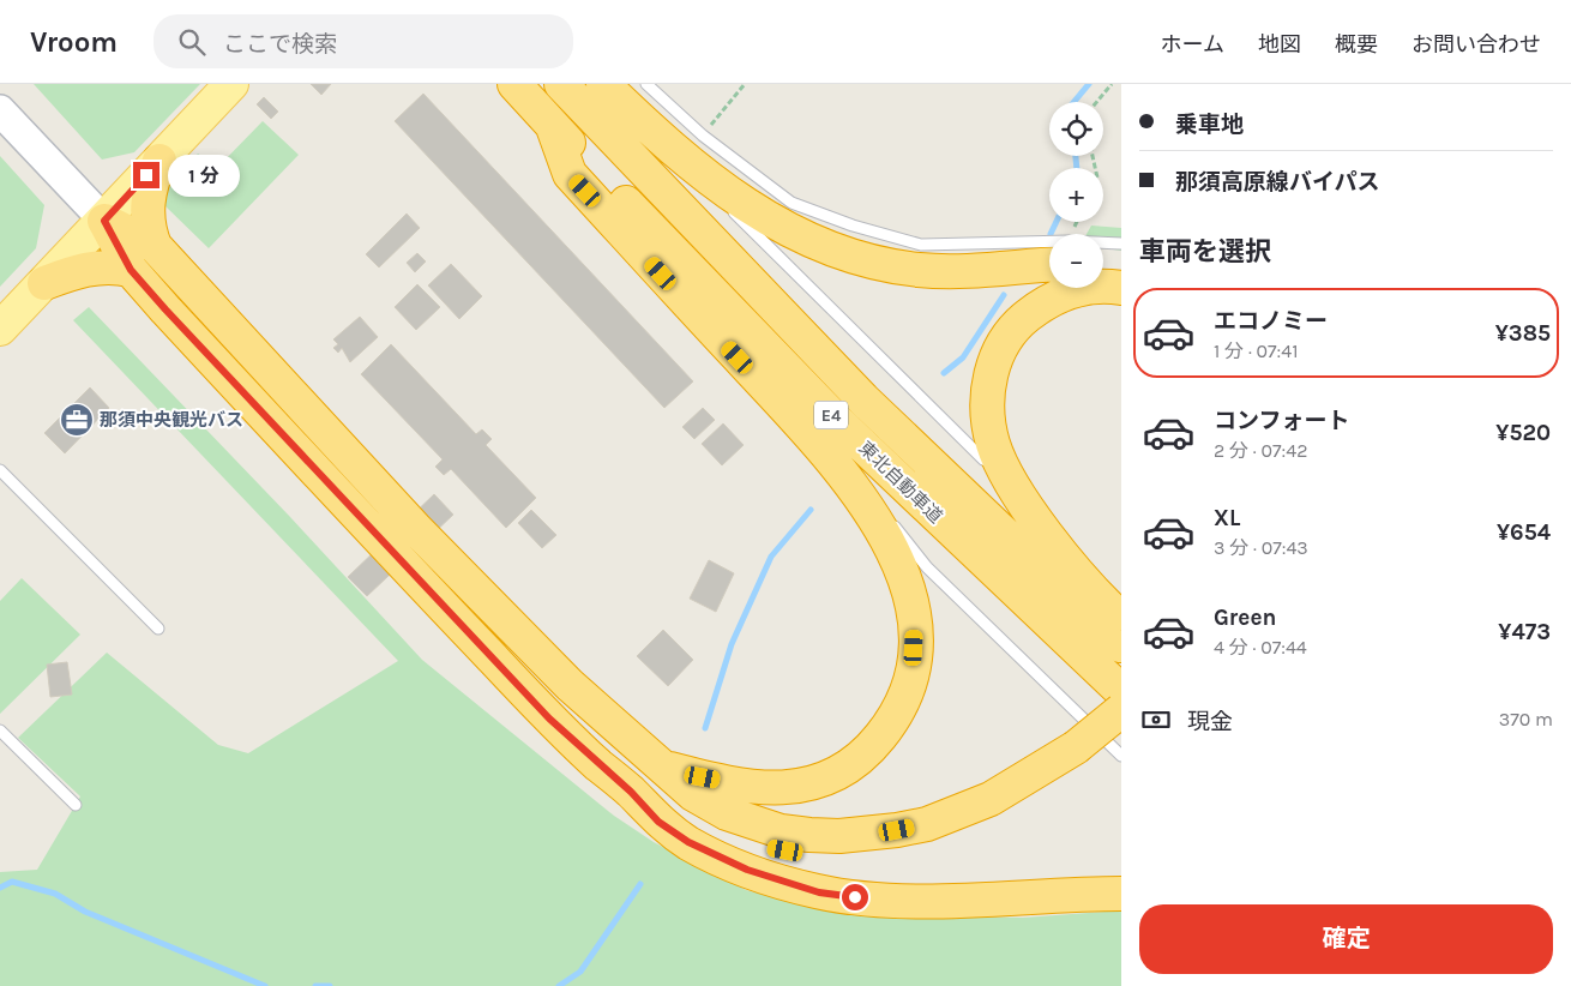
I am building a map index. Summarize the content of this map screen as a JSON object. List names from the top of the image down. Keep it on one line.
{"streets":{"highway":["E4","東北自動車道"]},"places":{"office":["那須中央観光バス"]},"page":{"header":"Vroom","search":"ここで検索","nav":["ホーム","地図","概要","お問い合わせ"],"banner":["乗車地","那須高原線バイパス"],"map_buttons":["+","−"],"bubble":"1 分","heading":"車両を選択","list":[{"name":"エコノミー","note":"1 分 · 07:41","value":"¥385"},{"name":"コンフォート","note":"2 分 · 07:42","value":"¥520"},{"name":"XL","note":"3 分 · 07:43","value":"¥654"},{"name":"Green","note":"4 分 · 07:44","value":"¥473"}],"pay":["現金","370 m"],"buttons":"確定"}}
